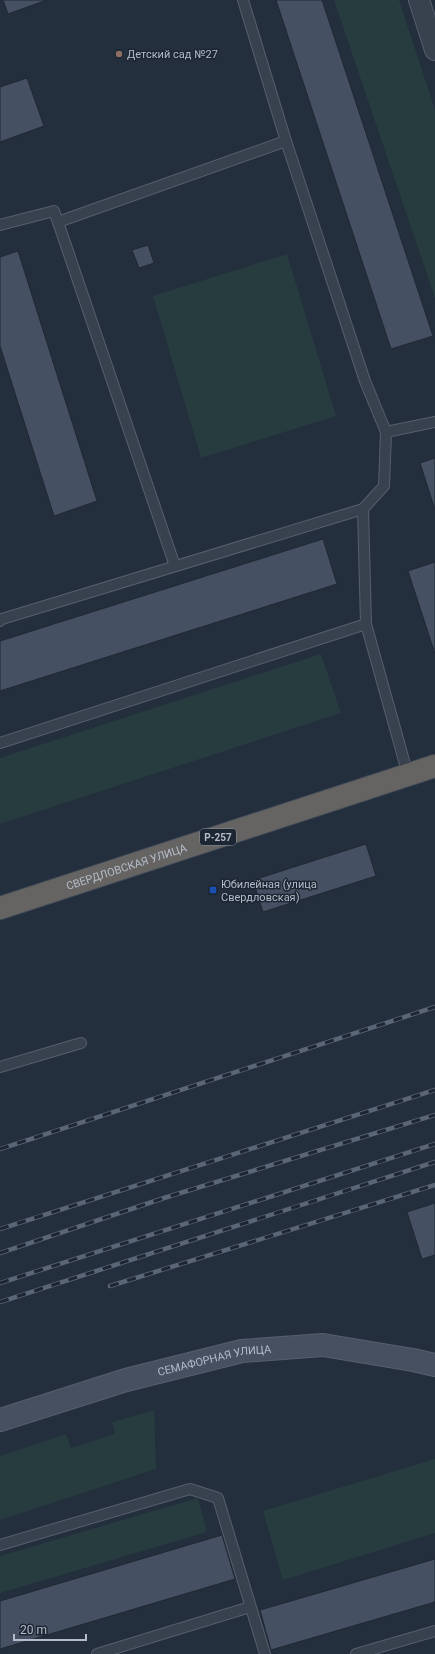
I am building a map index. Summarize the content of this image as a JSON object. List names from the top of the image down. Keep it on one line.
{"streets":{"highway":["Р-257","СВЕРДЛОВСКАЯ УЛИЦА"],"main road":["СЕМАФОРНАЯ УЛИЦА"]},"places":{"other":["Детский сад №27"],"transit":["Юбилейная (улица Свердловская)"]},"scale_bar":"20 m"}
